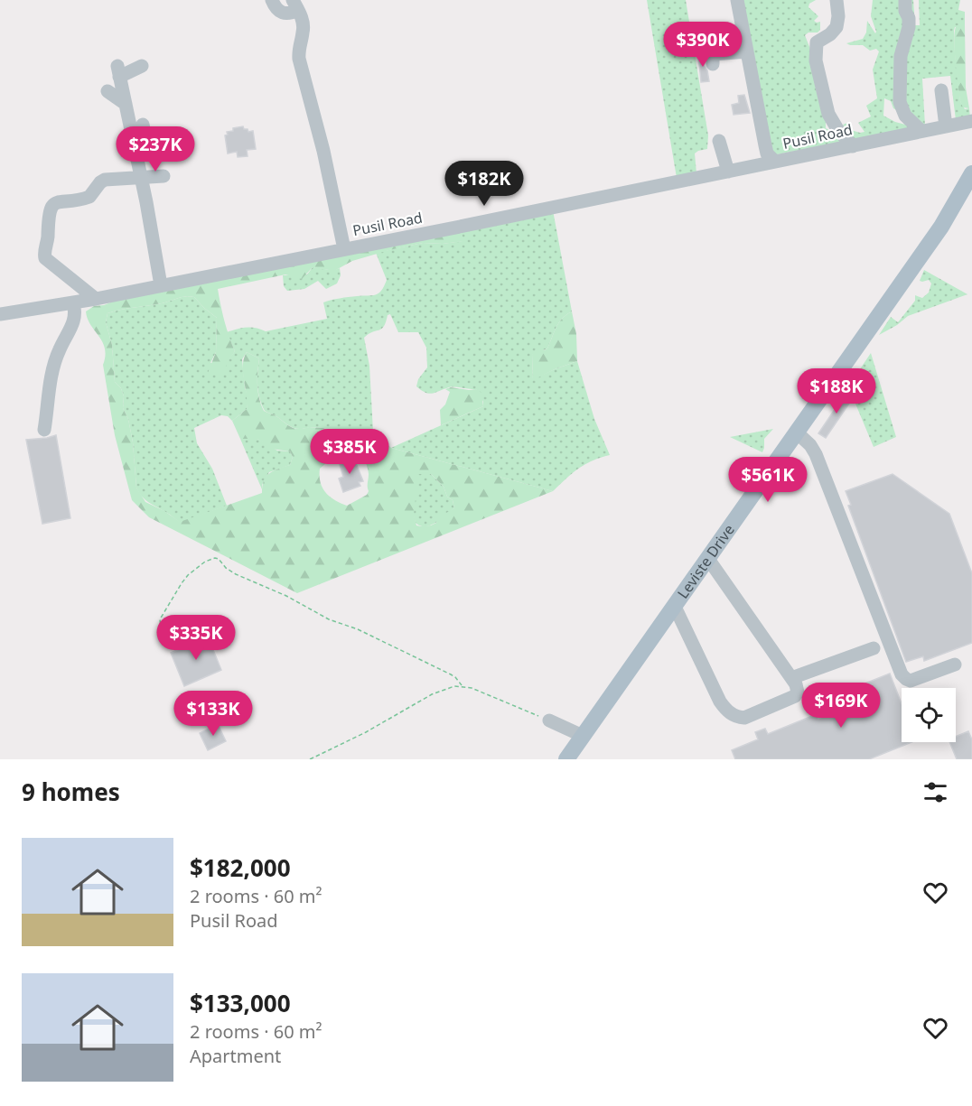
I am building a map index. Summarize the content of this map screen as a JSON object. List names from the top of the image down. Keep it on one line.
{"streets":{"main road":["Leviste Drive"],"street":["Pusil Road"]},"page":{"price":["$390K","$237K","$182K","$188K","$385K","$561K","$335K","$169K","$133K"],"heading":"9 homes","list":[{"name":"$182,000","note":"2 rooms · 60 m² · Pusil Road"},{"name":"$133,000","note":"2 rooms · 60 m² · Apartment"}]}}
